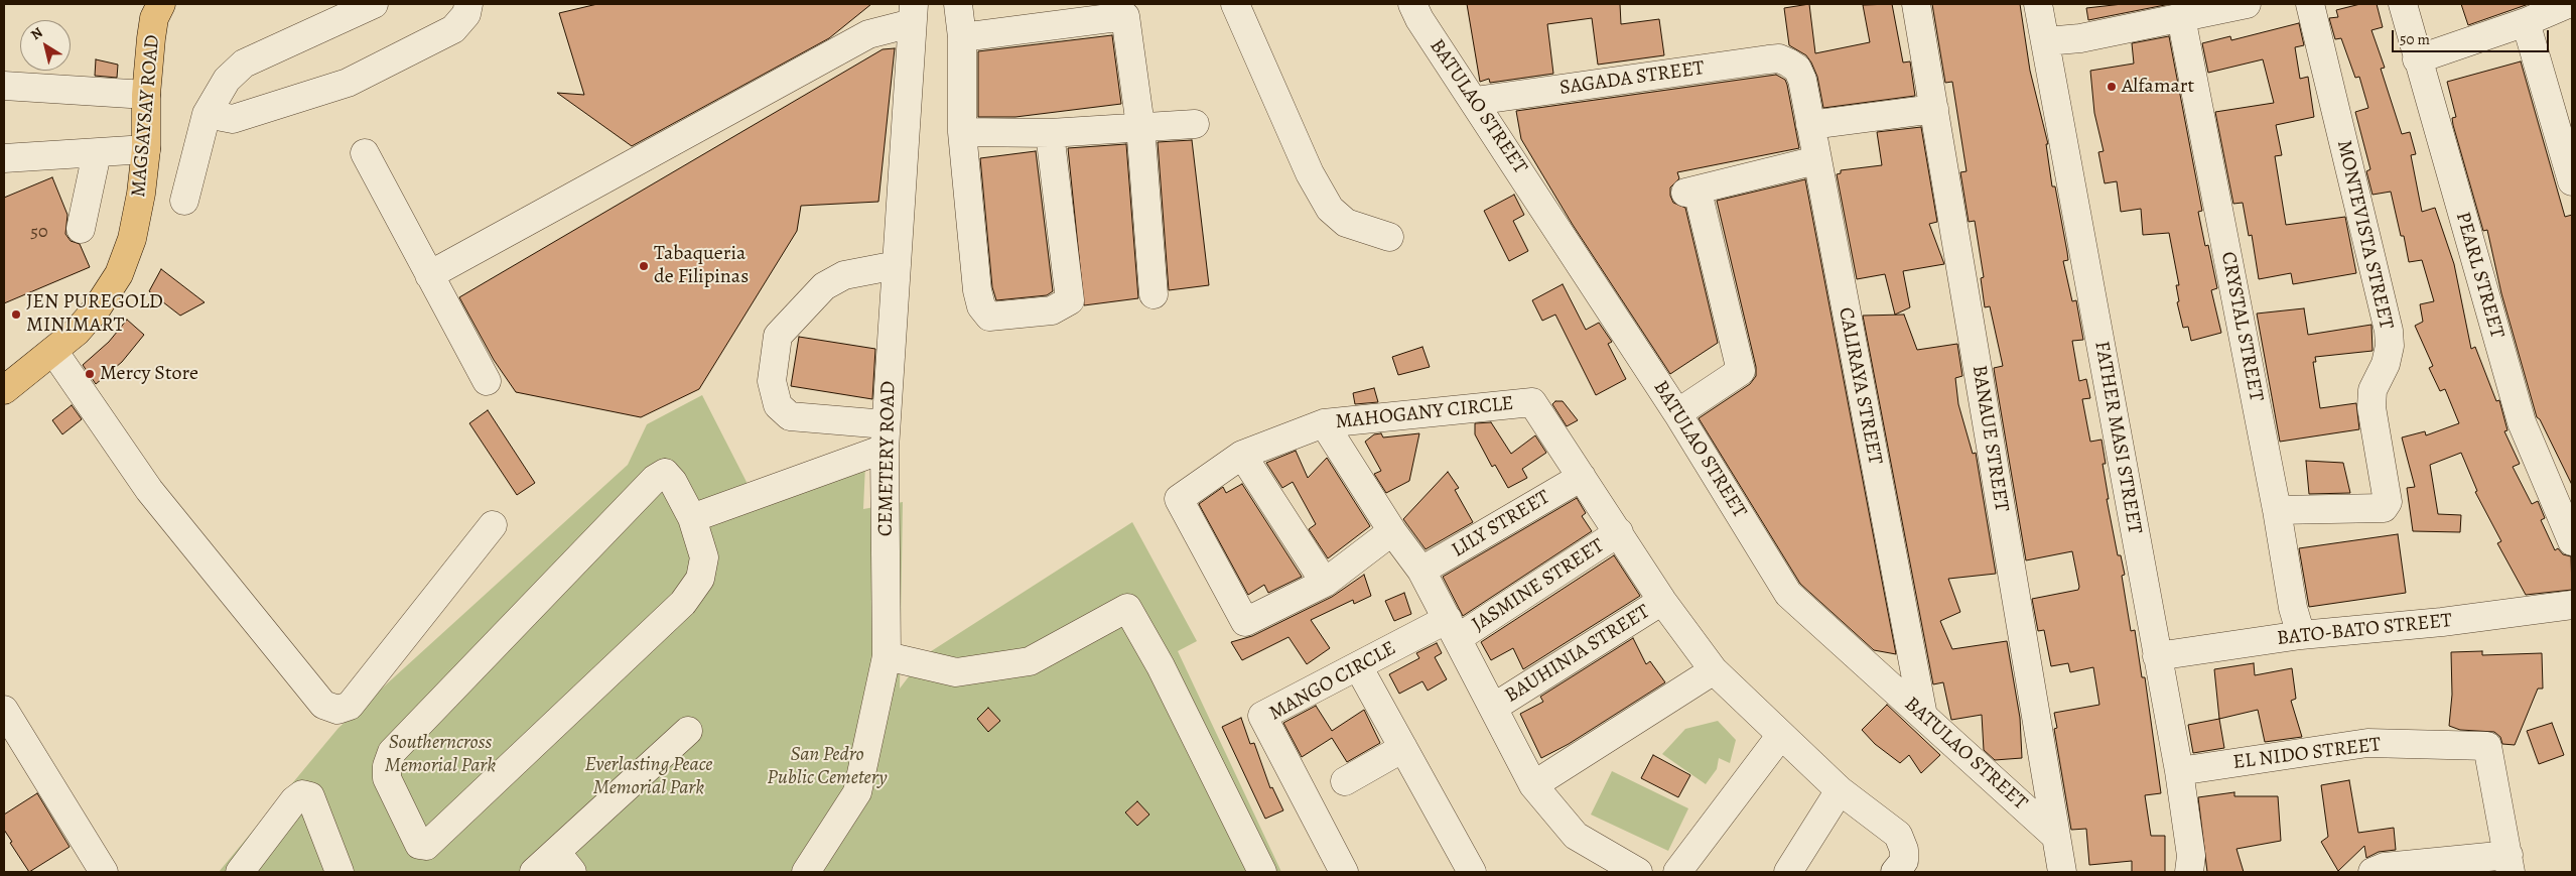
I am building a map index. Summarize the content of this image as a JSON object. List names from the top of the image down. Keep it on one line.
{"streets":{"main road":["MAGSAYSAY ROAD"],"street":["SAGADA STREET","BATULAO STREET","MONTEVISTA STREET","PEARL STREET","CRYSTAL STREET","CALIRAYA STREET","MAHOGANY CIRCLE","FATHER MASI STREET","BANAUE STREET","CEMETERY ROAD","LILY STREET","JASMINE STREET","BATO-BATO STREET","BAUHINIA STREET","MANGO CIRCLE","EL NIDO STREET"]},"crossings":[["SAGADA STREET","BATULAO STREET"],["SAGADA STREET","CALIRAYA STREET"],["BATULAO STREET","CALIRAYA STREET"],["BATULAO STREET","BANAUE STREET"],["MONTEVISTA STREET","CRYSTAL STREET"],["CRYSTAL STREET","BATO-BATO STREET"],["MAHOGANY CIRCLE","LILY STREET"],["MAHOGANY CIRCLE","JASMINE STREET"],["MAHOGANY CIRCLE","BAUHINIA STREET"],["FATHER MASI STREET","BATO-BATO STREET"],["FATHER MASI STREET","EL NIDO STREET"],["JASMINE STREET","MANGO CIRCLE"]],"parks":["Southerncross Memorial Park","San Pedro Public Cemetery","Everlasting Peace Memorial Park"],"places":["Alfamart","Tabaqueria de Filipinas","JEN PUREGOLD MINIMART","Mercy Store"],"house_numbers":["50"],"scale_bar":"50 m","north":"top left"}
